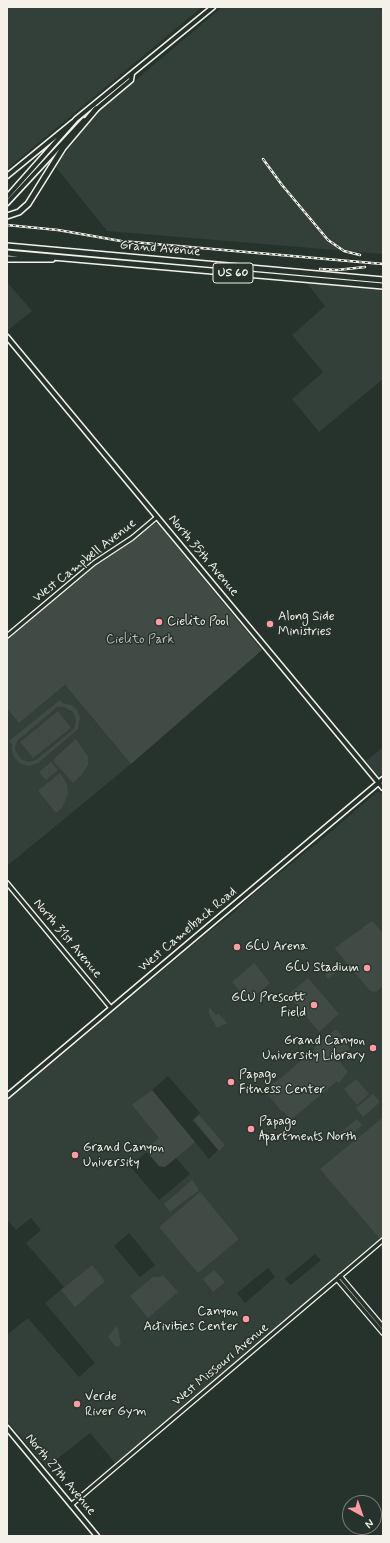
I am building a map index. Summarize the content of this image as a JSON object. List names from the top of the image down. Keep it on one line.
{"streets":{"highway":["Grand Avenue","US 60"],"main road":["North 35th Avenue","West Camelback Road","North 27th Avenue"],"street":["West Campbell Avenue","North 31st Avenue","West Missouri Avenue"]},"crossings":[["North 35th Avenue","West Campbell Avenue"],["North 35th Avenue","West Camelback Road"],["West Camelback Road","North 31st Avenue"],["West Missouri Avenue","North 27th Avenue"]],"parks":["Cielito Park"],"places":["Cielito Pool","Along Side Ministries","GCU Arena","GCU Stadium","GCU Prescott Field","Grand Canyon University Library","Papago Fitness Center","Papago Apartments North","Grand Canyon University","Canyon Activities Center","Verde River Gym"],"north":"bottom right"}
